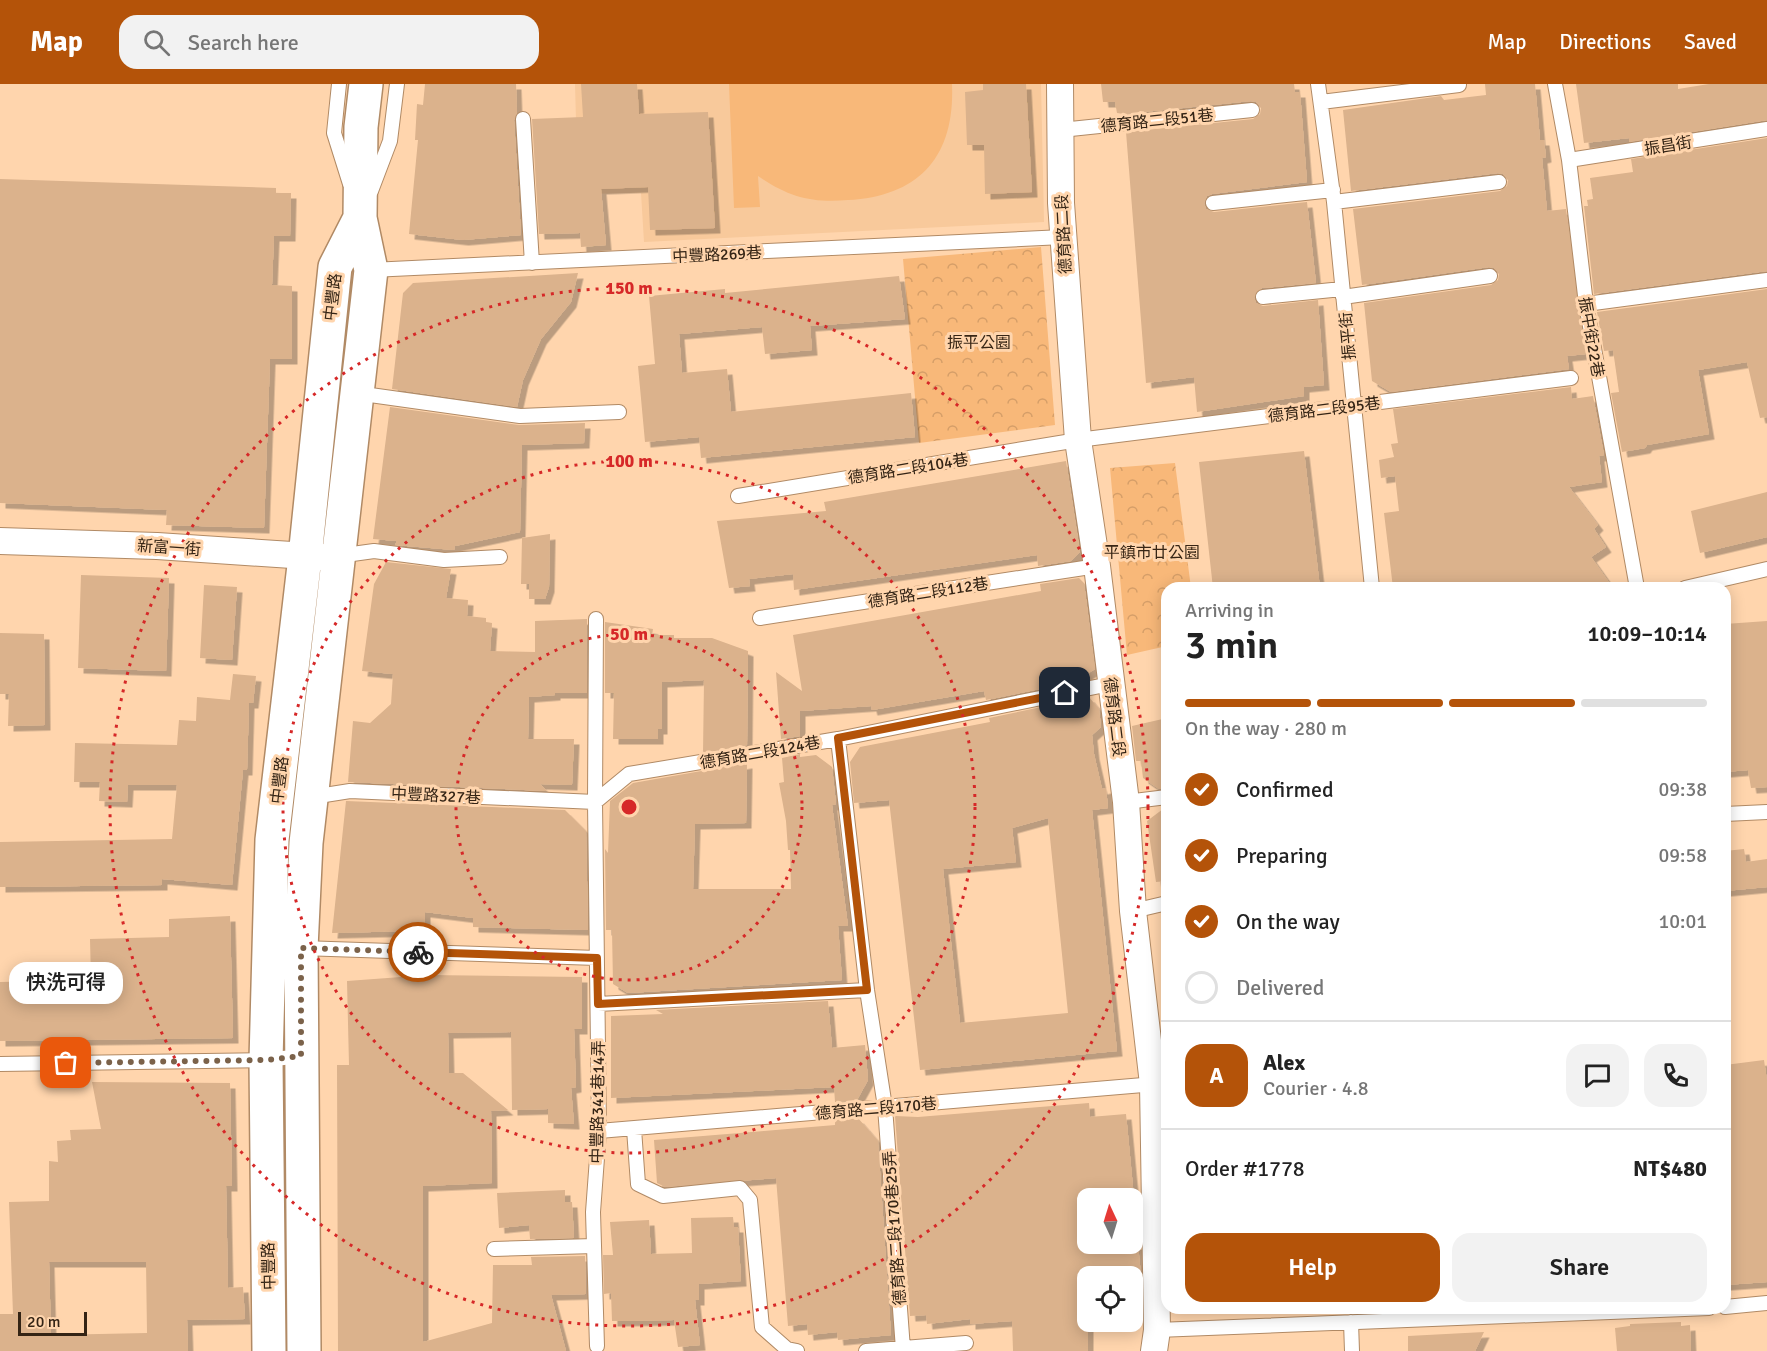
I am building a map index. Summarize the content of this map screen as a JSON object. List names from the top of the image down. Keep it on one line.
{"streets":{"main road":["中豐路"],"street":["德育路二段","新富一街"],"lane":["德育路二段51巷","振昌街","中豐路269巷","振平街","振中街22巷","德育路二段95巷","德育路二段104巷","德育路二段112巷","德育路二段124巷","中豐路327巷","中豐路341巷14弄","德育路二段170巷","德育路二段170巷25弄"]},"crossings":[["德育路二段51巷","德育路二段"],["振昌街","振中街22巷"],["德育路二段","中豐路269巷"],["德育路二段","德育路二段95巷"],["德育路二段","德育路二段104巷"],["德育路二段","德育路二段112巷"],["德育路二段","德育路二段124巷"],["德育路二段","德育路二段170巷"],["中豐路269巷","中豐路"],["中豐路","新富一街"],["中豐路","中豐路327巷"],["振平街","德育路二段95巷"],["德育路二段95巷","德育路二段104巷"],["德育路二段124巷","中豐路327巷"],["德育路二段124巷","中豐路341巷14弄"],["德育路二段124巷","德育路二段170巷25弄"],["中豐路327巷","中豐路341巷14弄"],["中豐路341巷14弄","德育路二段170巷"],["德育路二段170巷","德育路二段170巷25弄"]],"parks":["振平公園","平鎮市廿公園"],"places":["快洗可得"],"scale_bar":"20 m","north":"top","page":{"header":"Map","search":"Search here","nav":["Map","Directions","Saved"],"heading":["3 min","Arriving in","10:09–10:14"],"panel":["Alex","Courier · 4.8","Order #1778","NT$480"],"bar":"On the way · 280 m","list":[["Confirmed","09:38"],["Preparing","09:58"],["On the way","10:01"],"Delivered"],"bubble":"快洗可得","round":"A","buttons":["Help","Share"],"scale":"20 m"},"rings":["150 m","100 m","50 m"]}
